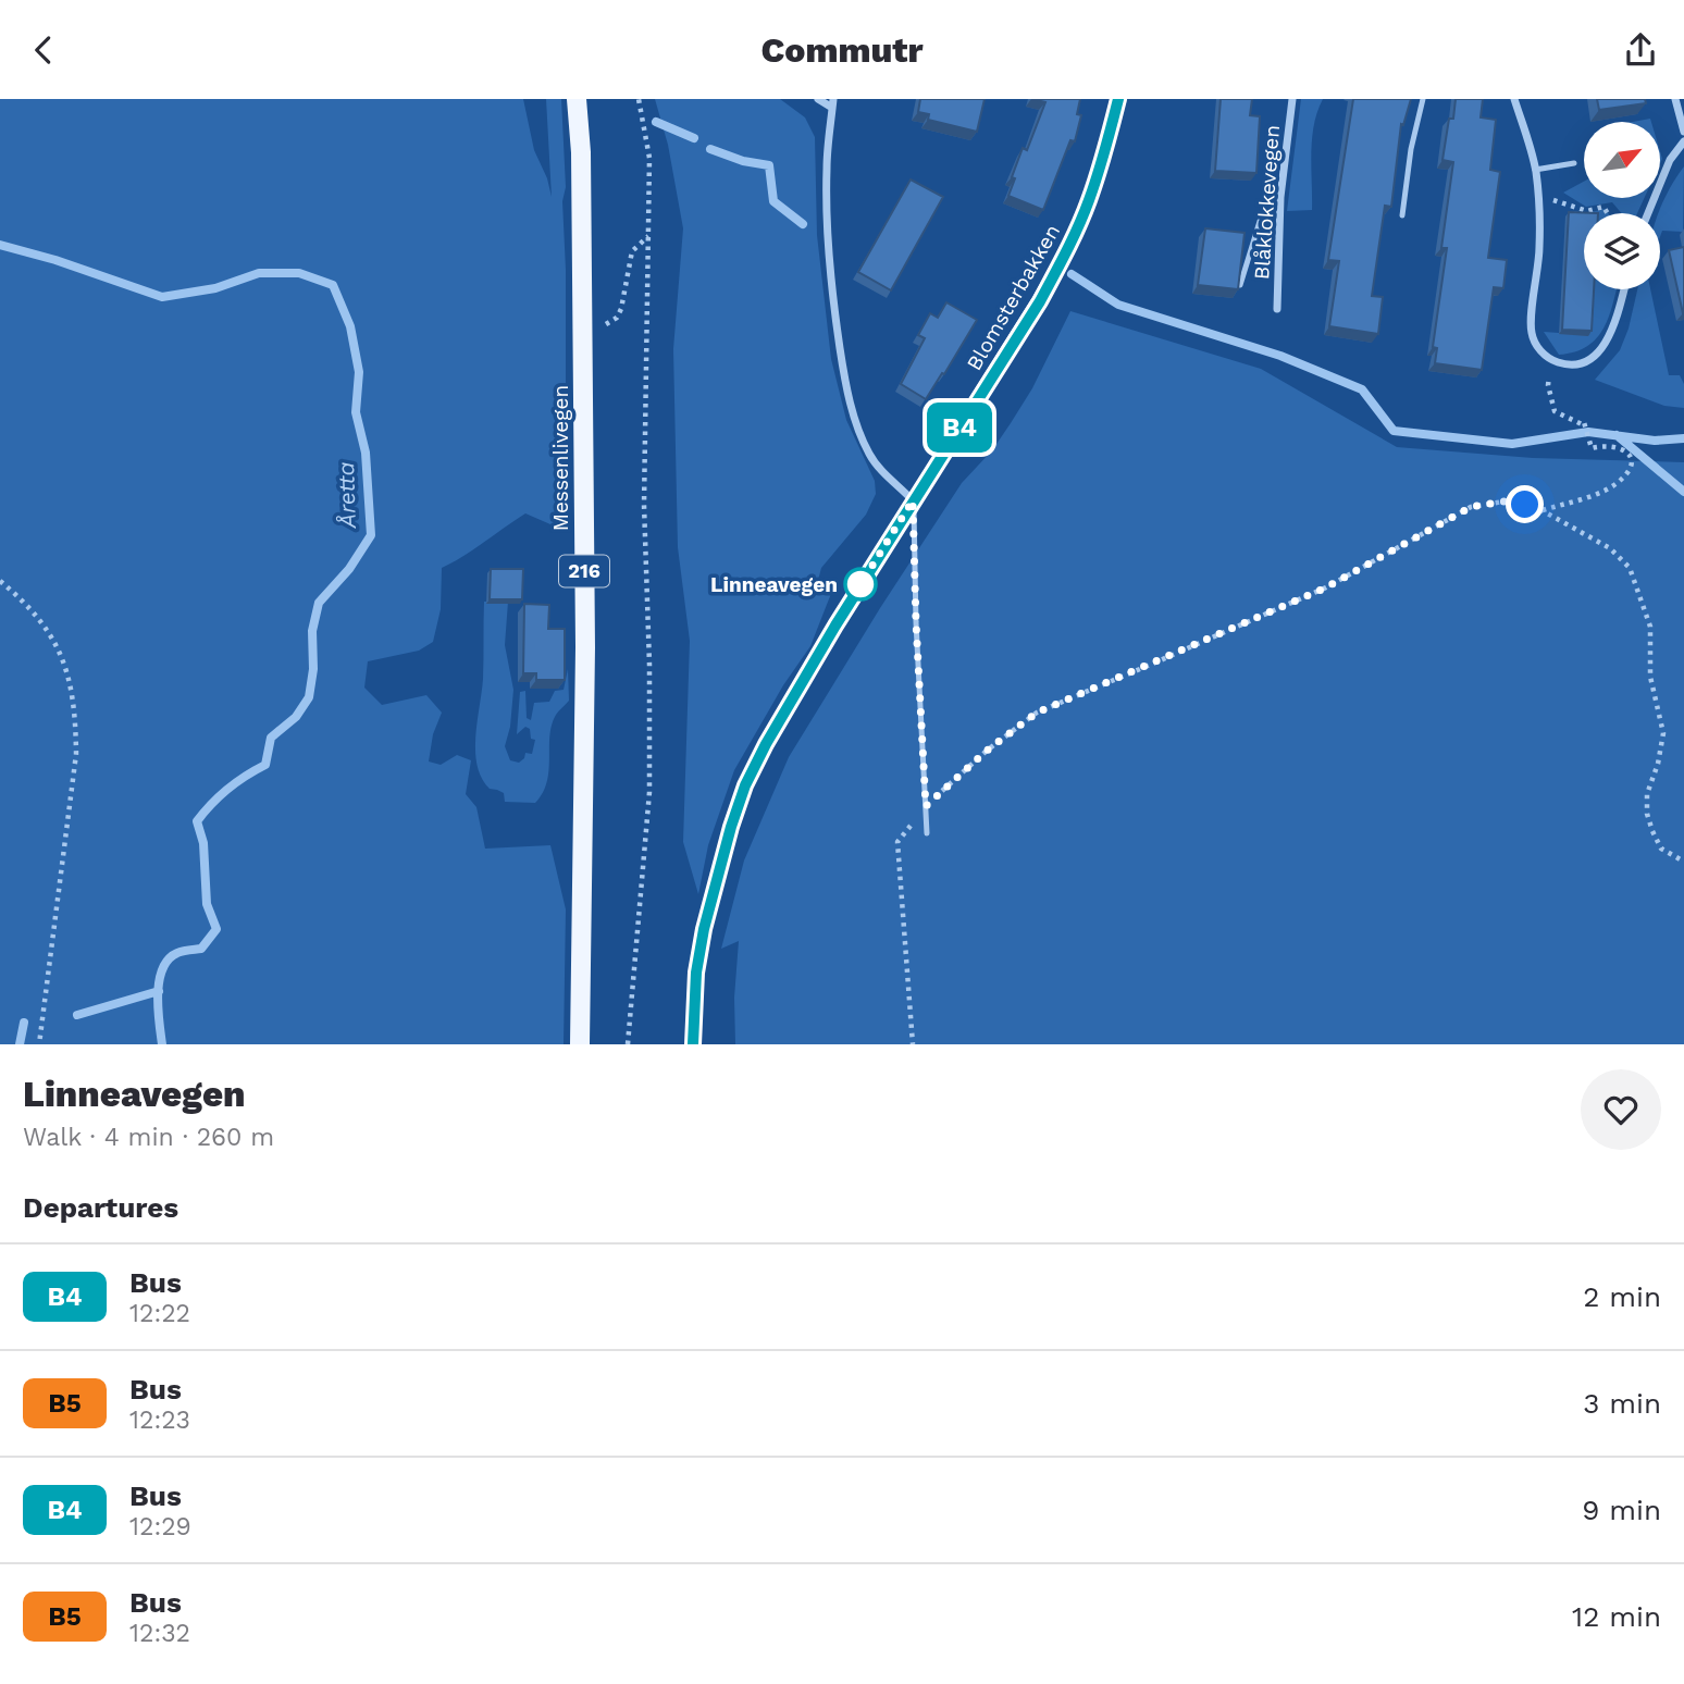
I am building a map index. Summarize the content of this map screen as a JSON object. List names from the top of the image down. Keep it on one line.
{"streets":{"main road":["Messenlivegen","216"],"street":["Blåklokkevegen","Blomsterbakken"]},"water":["Åretta"],"places":["Linneavegen"],"lines":["bus line B4"],"north":"top right","page":{"header":"Commutr","on_map":"B4","heading":[["Linneavegen","Walk · 4 min · 260 m"],"Departures"],"list":[{"mark":"B4","name":"Bus","note":"12:22","value":"2 min"},{"mark":"B5","name":"Bus","note":"12:23","value":"3 min"},{"mark":"B4","name":"Bus","note":"12:29","value":"9 min"},{"mark":"B5","name":"Bus","note":"12:32","value":"12 min"}]}}
